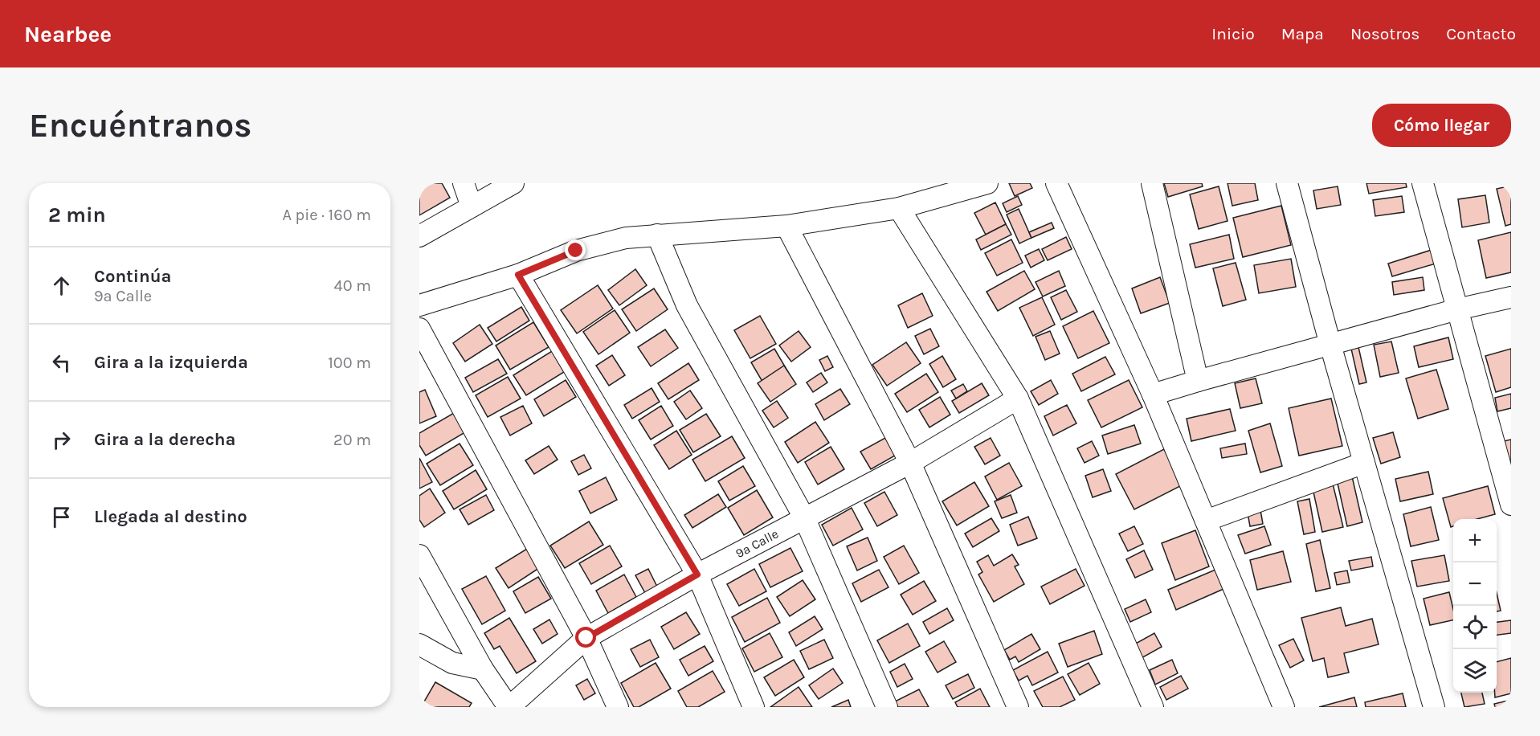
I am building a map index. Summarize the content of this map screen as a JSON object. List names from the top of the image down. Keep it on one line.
{"streets":{"street":["9a Calle"]},"page":{"header":"Nearbee","nav":["Inicio","Mapa","Nosotros","Contacto"],"buttons":"Cómo llegar","title":"Encuéntranos","heading":["2 min","A pie · 160 m"],"list":[["Continúa","9a Calle","40 m"],["Gira a la izquierda","100 m"],["Gira a la derecha","20 m"],"Llegada al destino"],"map_buttons":["+","−"]}}
